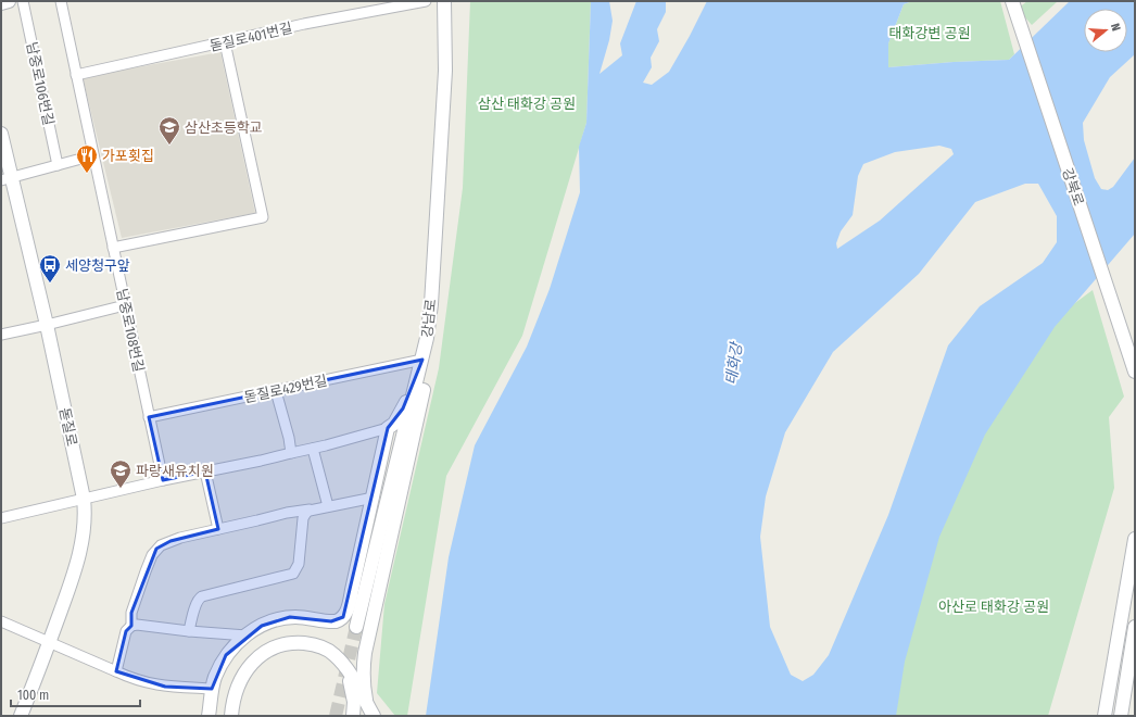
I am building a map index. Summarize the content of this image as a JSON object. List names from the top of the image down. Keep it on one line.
{"streets":{"main road":["강북로","강남로","돋질로"],"street":["돋질로401번길","남중로106번길","남중로108번길","돋질로429번길"]},"crossings":[["돋질로401번길","남중로108번길"],["강남로","돋질로429번길"],["남중로108번길","돋질로429번길"]],"water":["태화강"],"parks":["태화강변 공원","삼산 태화강 공원","아산로 태화강 공원"],"places":{"school or university":["삼산초등학교","파랑새유치원"],"restaurant":["가포횟집"],"bus stop":["세양청구앞"]},"scale_bar":"100 m","north":"right"}
